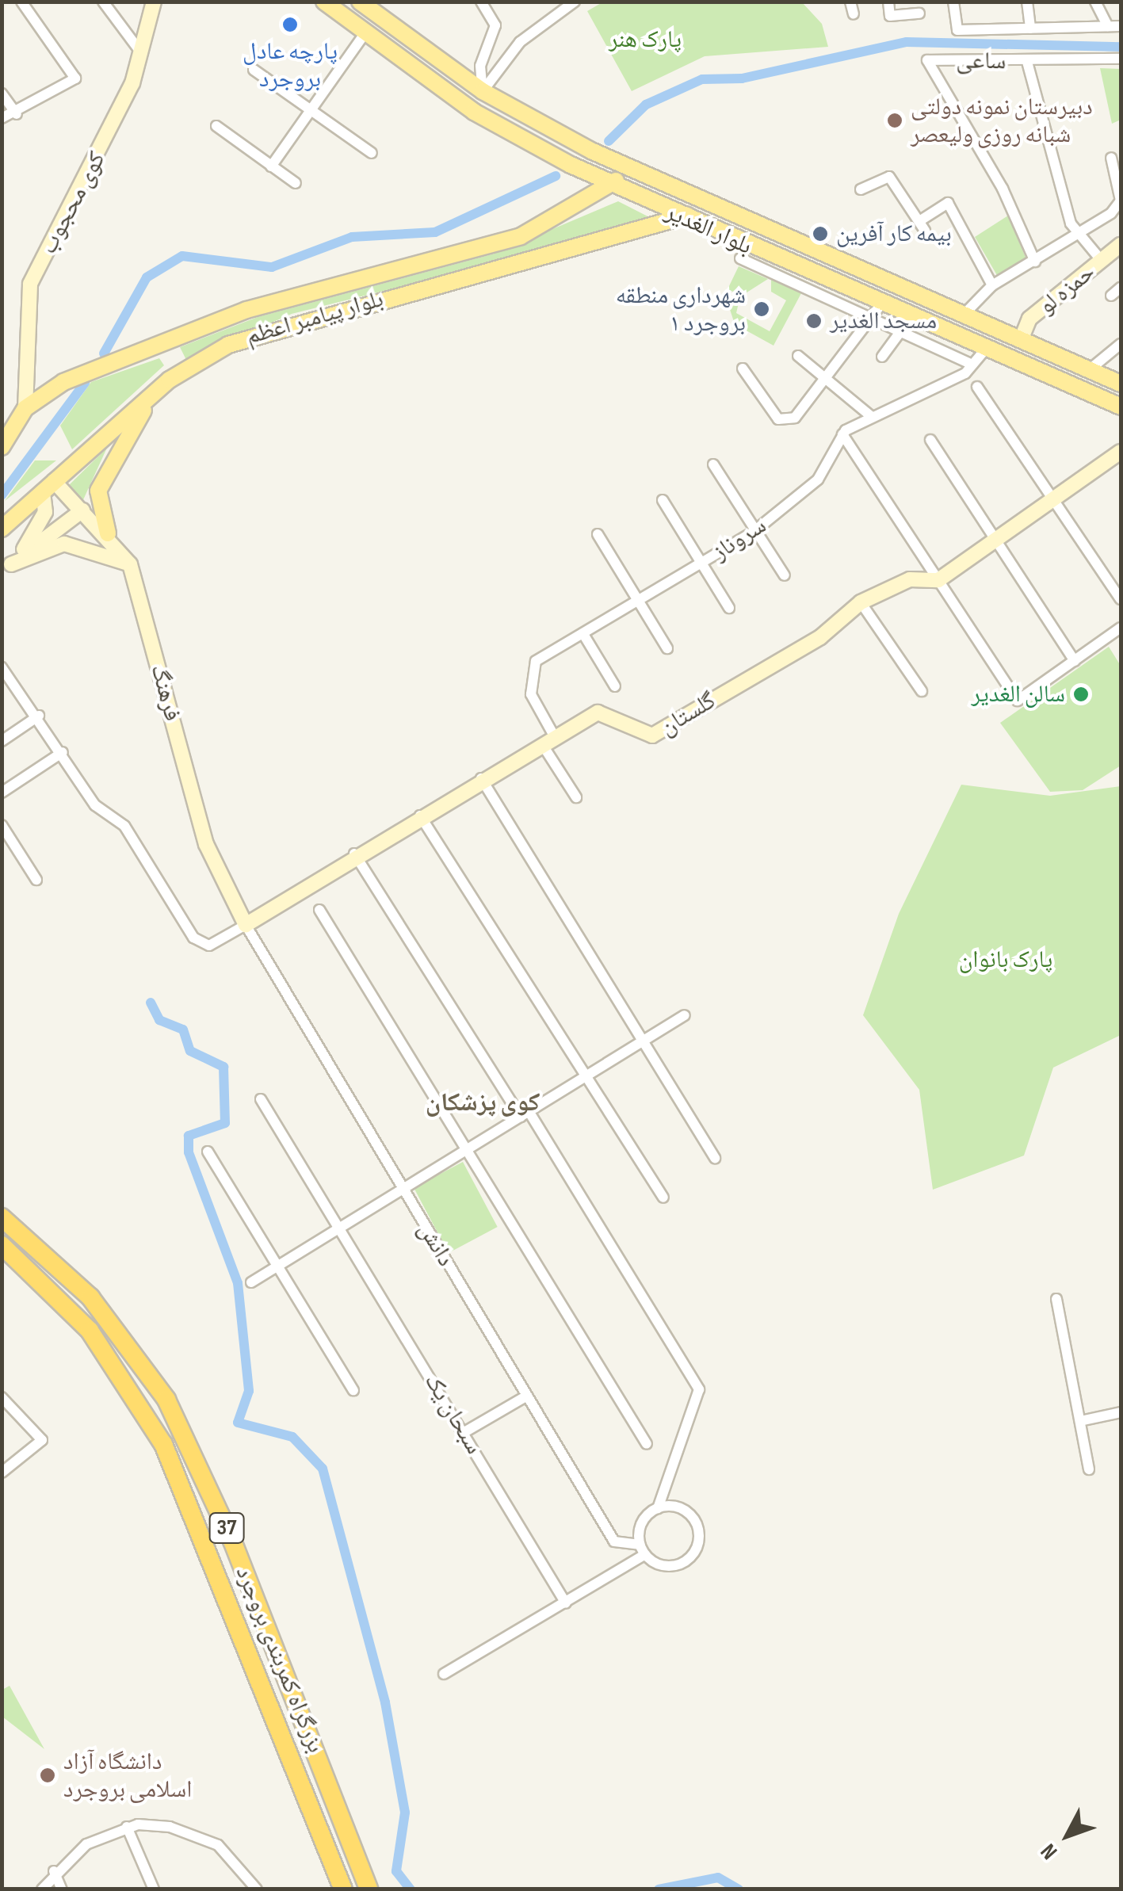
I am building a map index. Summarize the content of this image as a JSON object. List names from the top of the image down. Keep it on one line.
{"streets":{"highway":["37","بزرگراه کمربندی بروجرد"],"main road":["بلوار الغدیر","بلوار پیامبر اعظم"],"street":["ساعی","کوی محجوب","حمزه لو","سروناز","فرهنگ","گلستان","دانش","سبحان یک"]},"crossings":[["کوی محجوب","بلوار پیامبر اعظم"],["بلوار الغدیر","حمزه لو"],["بلوار الغدیر","بلوار پیامبر اعظم"],["بلوار پیامبر اعظم","فرهنگ"],["سروناز","گلستان"],["فرهنگ","گلستان"],["فرهنگ","دانش"],["گلستان","دانش"]],"districts":["کوی پزشکان"],"parks":["پارک هنر","پارک بانوان"],"places":["پارچه عادل بروجرد","دبیرستان نمونه دولتی شبانه روزی ولیعصر","بیمه کار آفرین","شهرداری منطقه ۱ بروجرد","مسجد الغدیر","سالن الغدیر","دانشگاه آزاد اسلامی بروجرد"],"north":"bottom left"}
